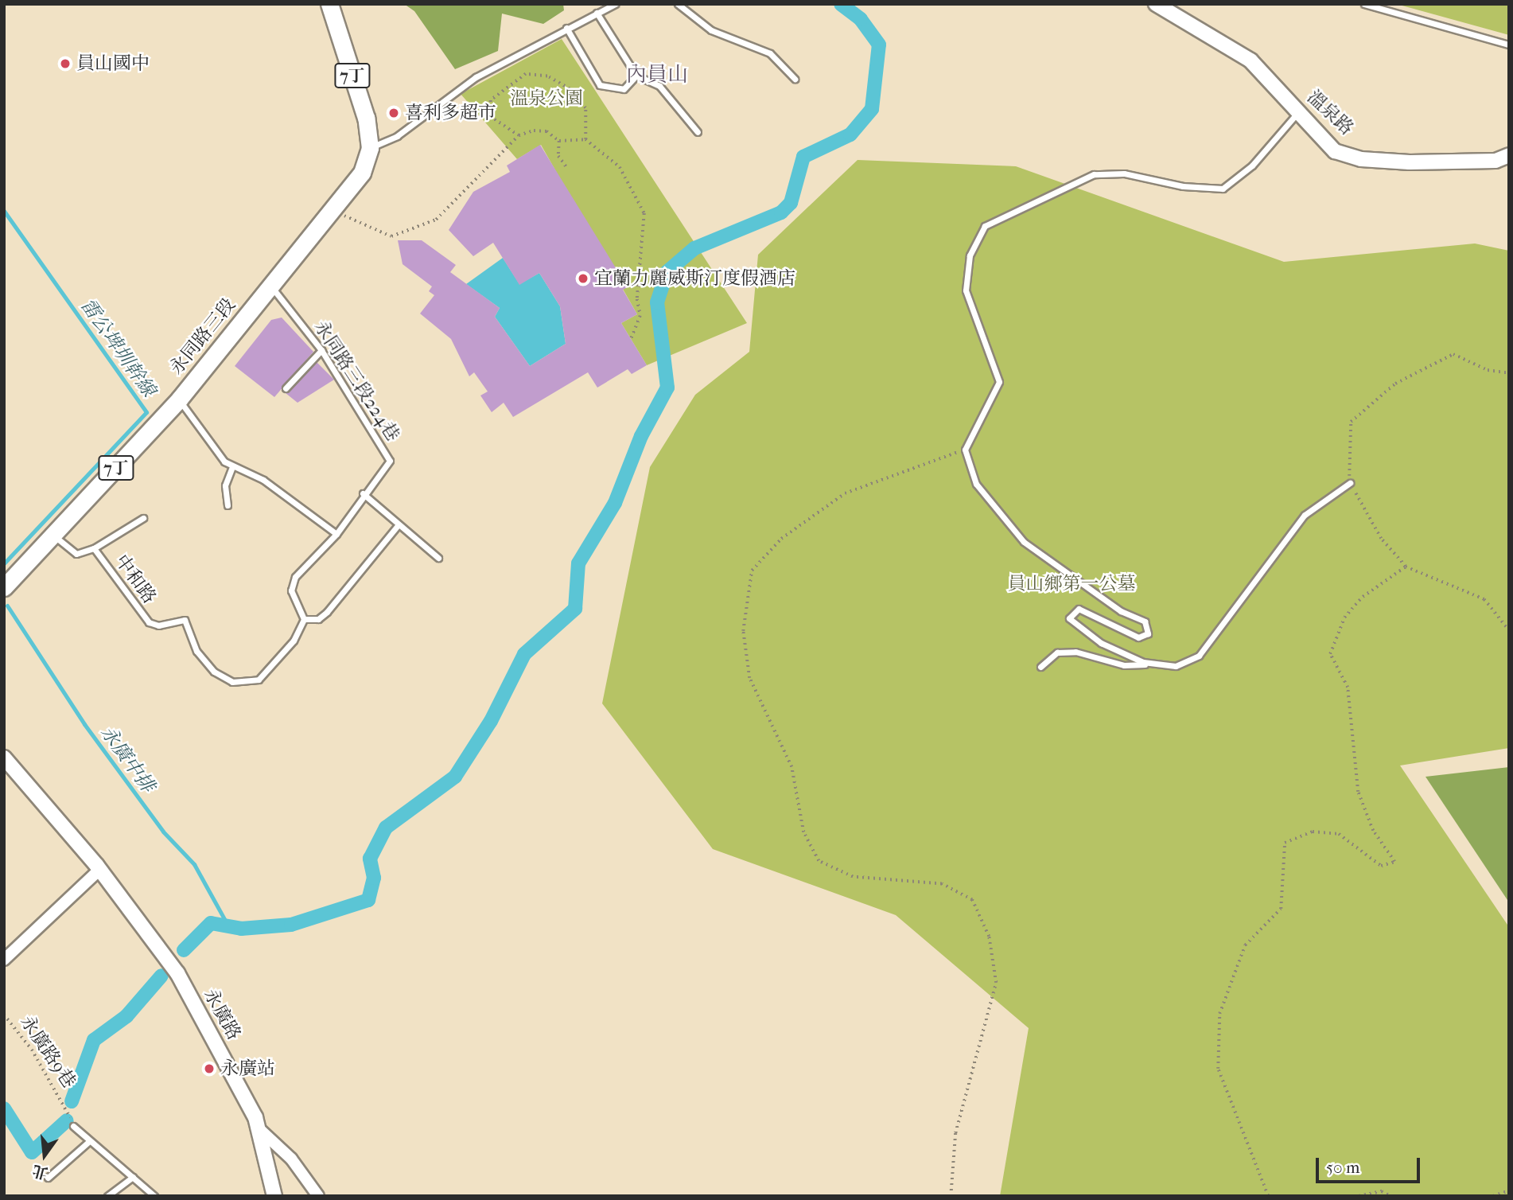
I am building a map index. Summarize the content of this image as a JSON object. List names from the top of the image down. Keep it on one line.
{"streets":{"main road":["7丁","永同路三段"],"street":["溫泉路","永廣路"],"lane":["永同路三段224巷","中和路"],"path":["永廣路9巷"]},"crossings":[["7丁","永同路三段"],["永同路三段","永同路三段224巷"],["永同路三段","中和路"]],"districts":["內員山"],"water":["雷公埤圳幹線","永廣中排"],"parks":["溫泉公園","員山鄉第一公墓"],"places":["員山國中","喜利多超市","宜蘭力麗威斯汀度假酒店","永廣站"],"scale_bar":"50 m","north":"bottom"}
